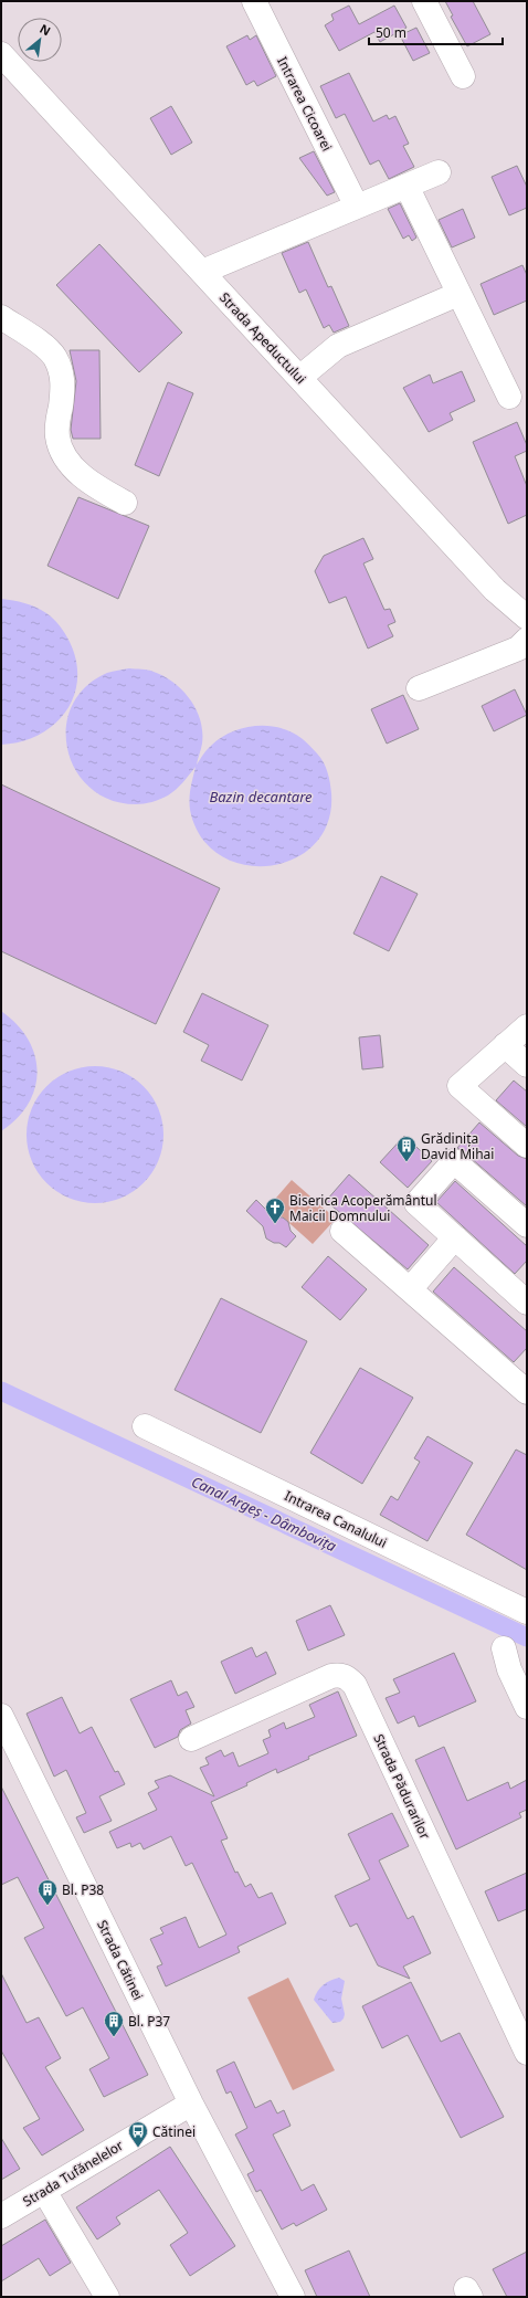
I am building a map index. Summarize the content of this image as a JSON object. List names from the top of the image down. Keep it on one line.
{"streets":{"street":["Intrarea Cicoarei","Strada Apeductului","Intrarea Canalului","Strada Pădurarilor","Strada Cătinei","Strada Tufănelelor"]},"crossings":[["Strada Cătinei","Strada Tufănelelor"]],"water":["Bazin decantare","Canal Argeș - Dâmbovița"],"places":{"building":["Grădinița David Mihai","Bl. P38","Bl. P37"],"church":["Biserica Acoperământul Maicii Domnului"],"bus stop":["Cătinei"]},"scale_bar":"50 m","north":"top right"}
